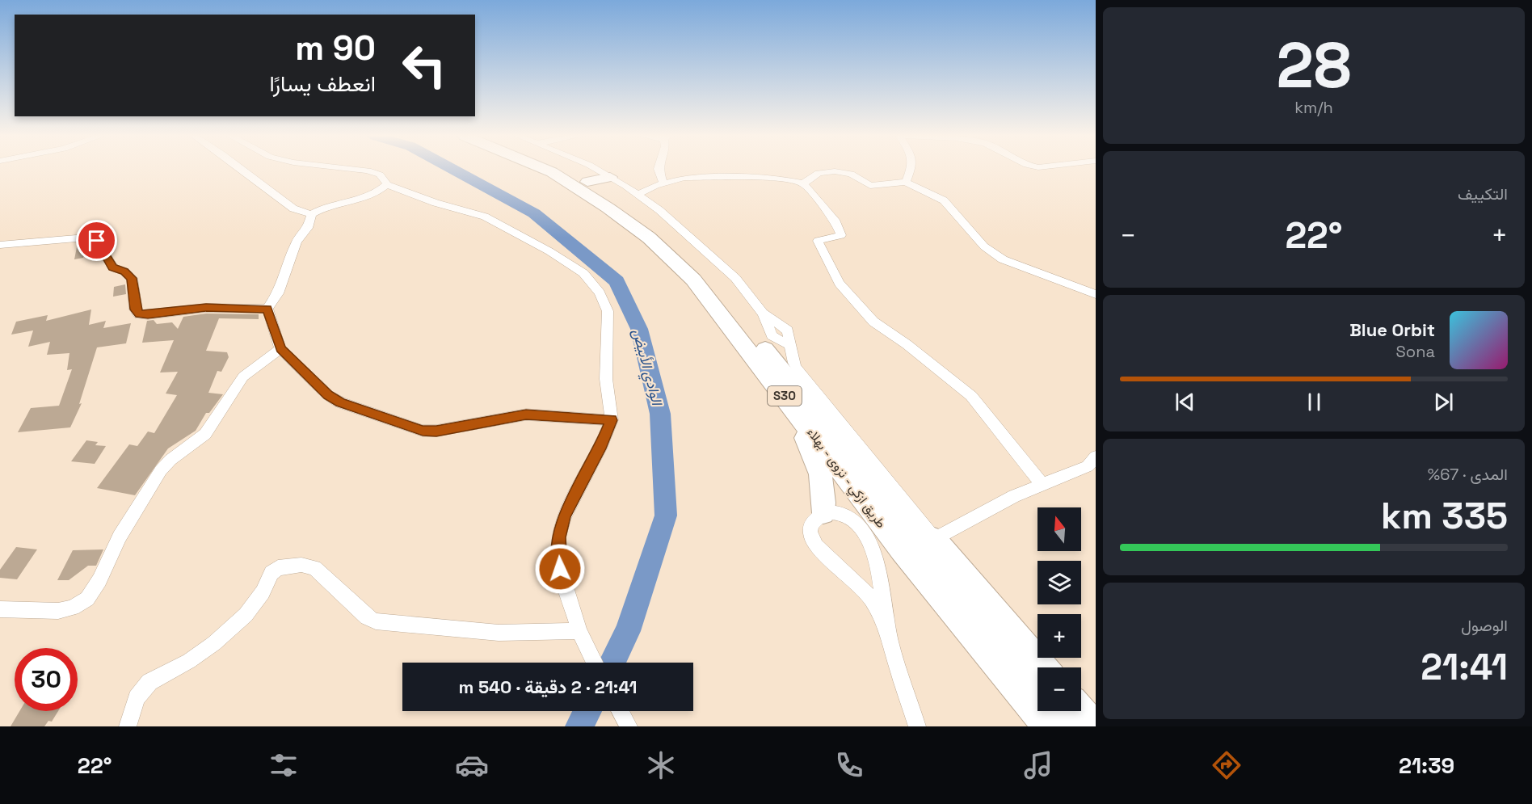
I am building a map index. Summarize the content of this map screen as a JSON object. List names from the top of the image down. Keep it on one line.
{"streets":{"main road":["S30","طريق ازكي - نزوى - بهلاء"]},"water":["الوادي الأبيض"],"north":"top","page":{"tile":[["28","km/h"],"التكييف",["المدى · 67%","335 km"],["الوصول","21:41"]],"turn":["90 m","انعطف يسارًا"],"heat":["−","22°","+"],"song":["Blue Orbit","Sona"],"map_buttons":["+","−"],"limit":"30","trip":"21:41 · 2 دقيقة · 540 m","tabs":["21:39","22°"]}}
